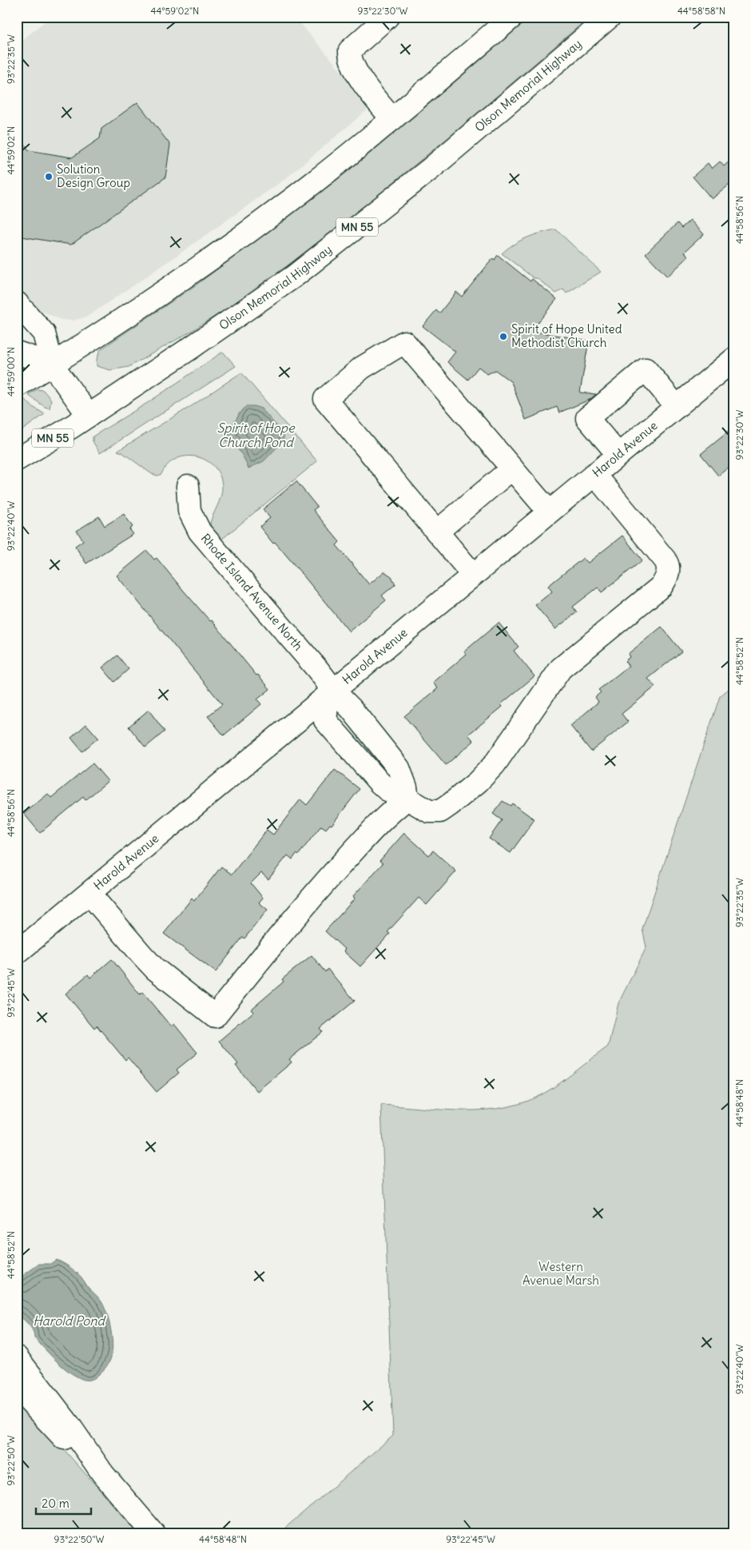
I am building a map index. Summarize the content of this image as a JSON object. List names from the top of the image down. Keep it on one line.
{"streets":{"main road":["Olson Memorial Highway","MN 55","Harold Avenue","Rhode Island Avenue North"]},"crossings":[["Harold Avenue","Rhode Island Avenue North"]],"water":["Spirit of Hope Church Pond","Harold Pond"],"parks":["Western Avenue Marsh"],"places":["Solution Design Group","Spirit of Hope United Methodist Church"],"scale_bar":"20 m","coordinates":["44°59'02\"N","93°22'30\"W","44°58'58\"N","93°22'35\"W","44°58'56\"N","44°59'00\"N","93°22'40\"W","44°58'52\"N","93°22'45\"W","44°58'48\"N","93°22'50\"W"]}
